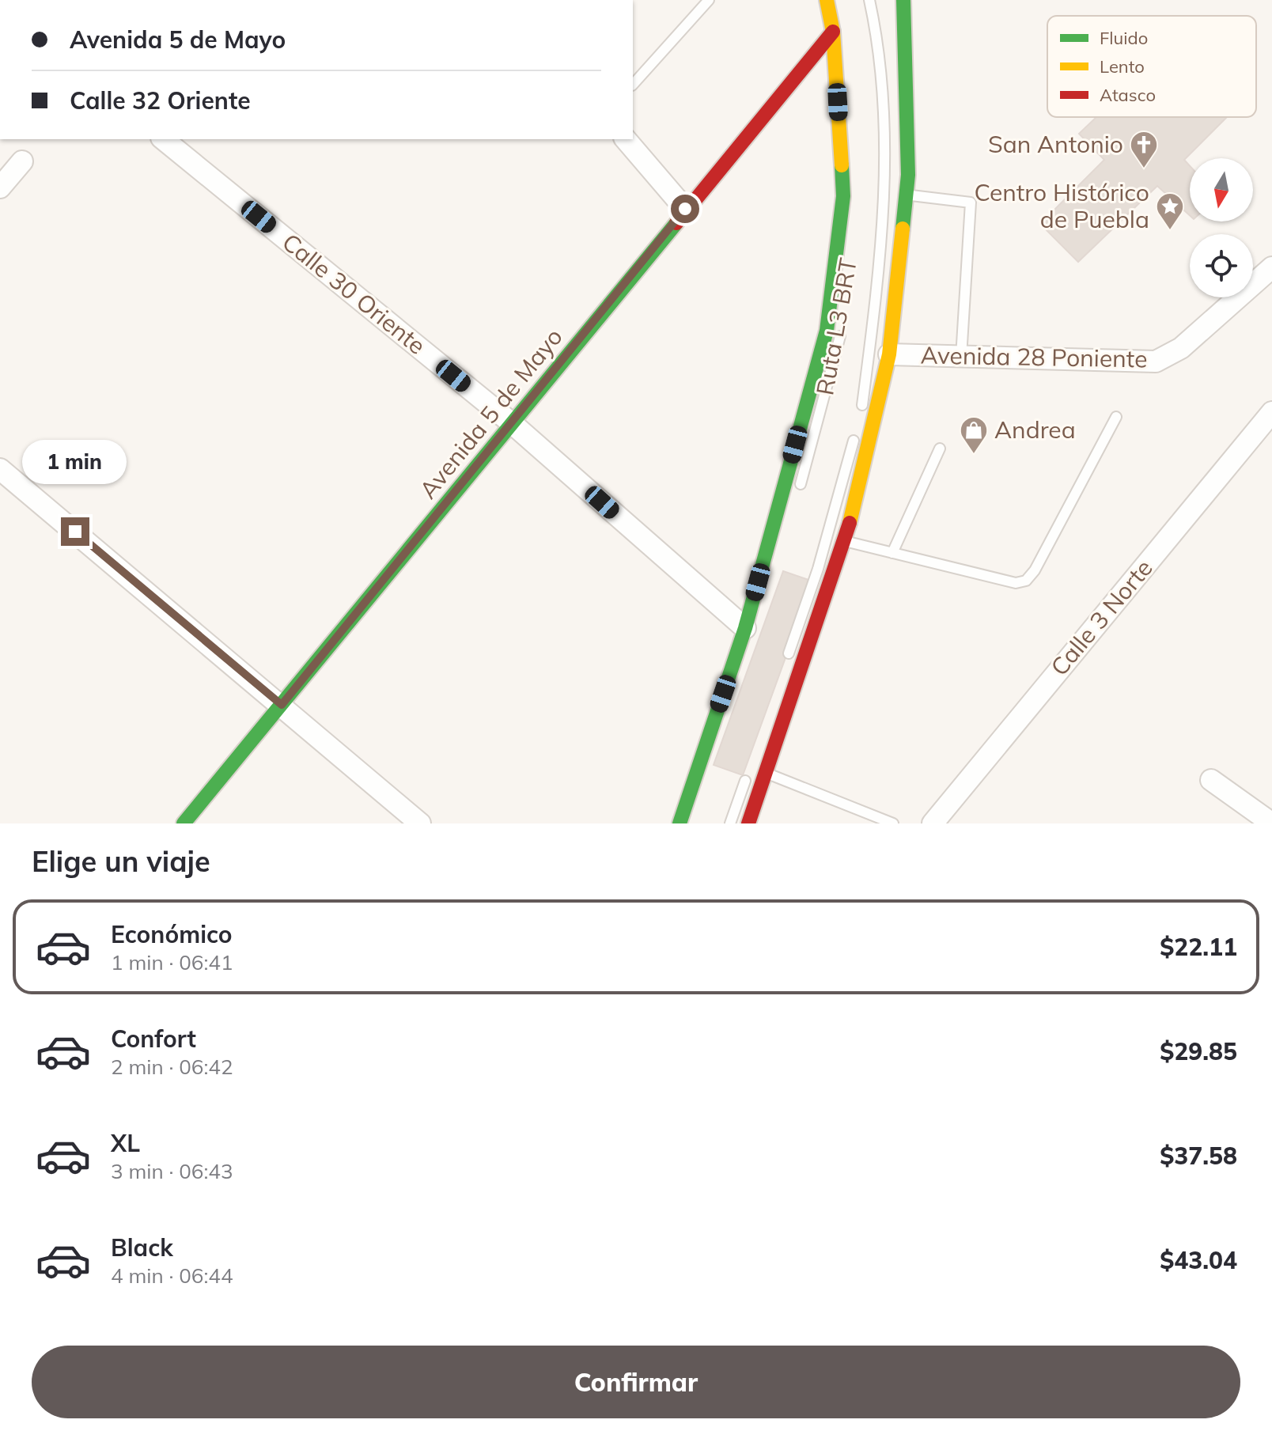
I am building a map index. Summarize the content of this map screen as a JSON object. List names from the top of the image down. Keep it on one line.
{"streets":{"main road":["Avenida 5 de Mayo"],"street":["Calle 30 Oriente","Avenida 28 Poniente","Calle 3 Norte"],"lane":["Ruta L3 BRT"]},"crossings":[["Calle 30 Oriente","Avenida 5 de Mayo"]],"places":{"church":["San Antonio"],"place":["Centro Histórico de Puebla"],"shop":["Andrea"]},"legend":["Fluido","Lento","Atasco"],"north":"bottom","page":{"banner":["Avenida 5 de Mayo","Calle 32 Oriente"],"bubble":"1 min","heading":"Elige un viaje","list":[{"name":"Económico","note":"1 min · 06:41","value":"$22.11"},{"name":"Confort","note":"2 min · 06:42","value":"$29.85"},{"name":"XL","note":"3 min · 06:43","value":"$37.58"},{"name":"Black","note":"4 min · 06:44","value":"$43.04"}],"buttons":"Confirmar"}}
